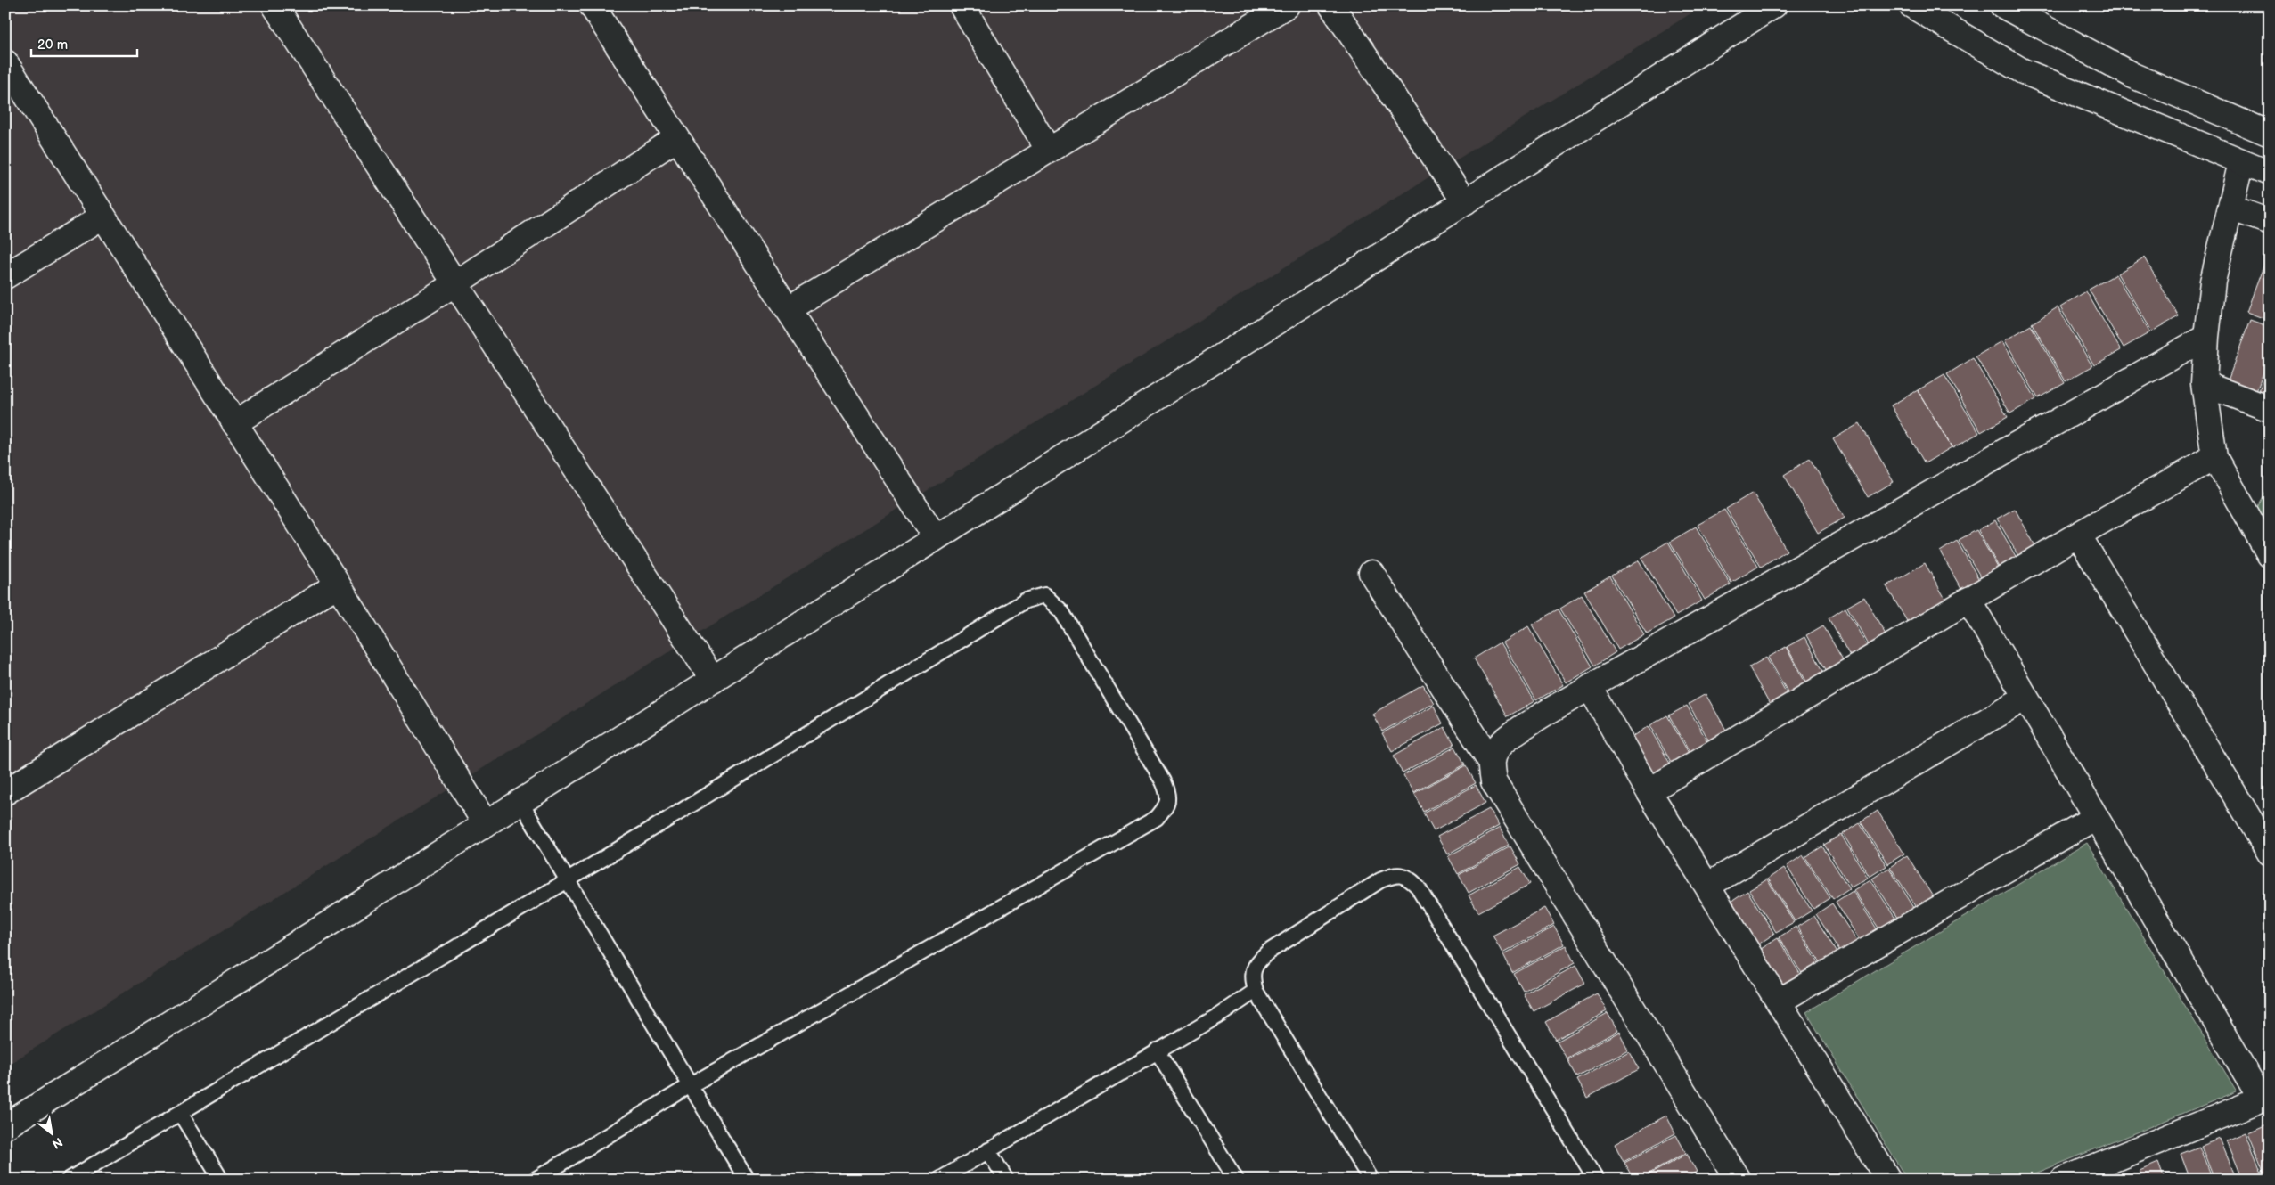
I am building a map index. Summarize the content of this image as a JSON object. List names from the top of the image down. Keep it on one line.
{"scale_bar":"20 m","north":"bottom right"}
